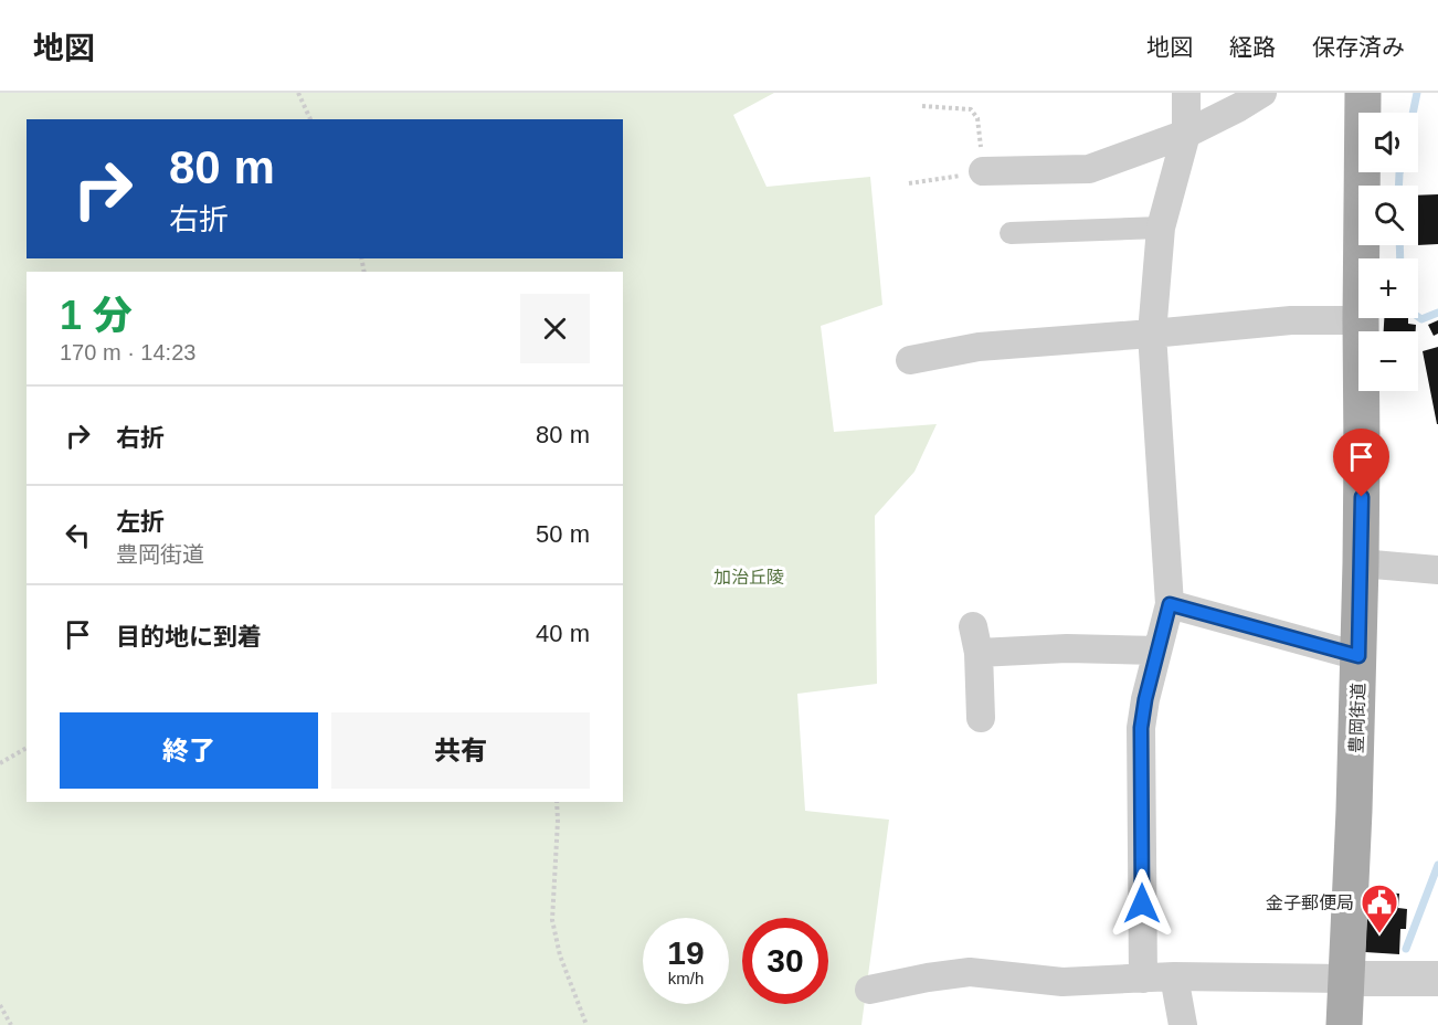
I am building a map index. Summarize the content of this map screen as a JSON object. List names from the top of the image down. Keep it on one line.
{"streets":{"main road":["豊岡街道"]},"parks":["加治丘陵"],"places":{"public building":["金子郵便局"]},"page":{"header":"地図","nav":["地図","経路","保存済み"],"map_buttons":["+","−"],"turn":["80 m","右折"],"heading":["1 分","170 m · 14:23"],"list":[{"name":"右折","value":"80 m"},{"name":"左折","note":"豊岡街道","value":"50 m"},{"name":"目的地に到着","value":"40 m"}],"buttons":["終了","共有"],"speed":"19 km/h","limit":"30"}}
